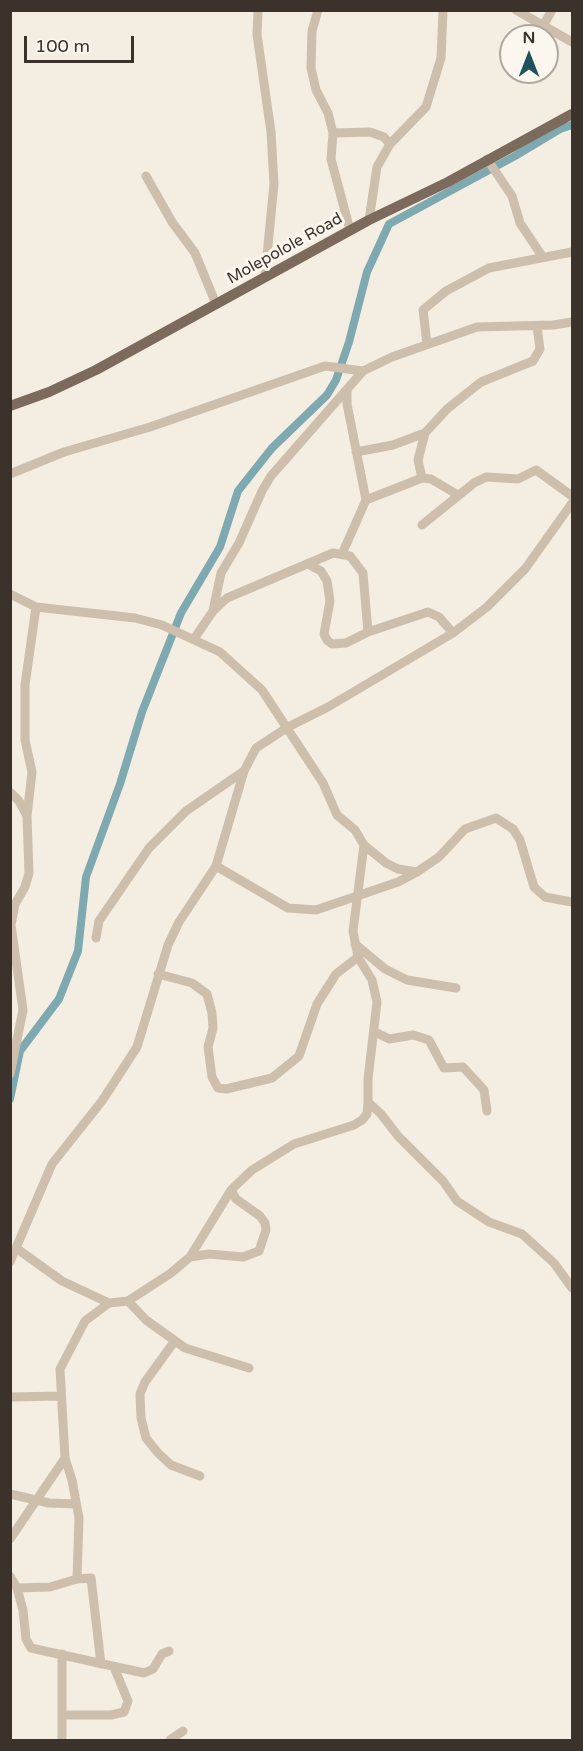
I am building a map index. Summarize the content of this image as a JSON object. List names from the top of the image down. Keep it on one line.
{"streets":{"main road":["Molepolole Road"]},"scale_bar":"100 m","north":"top"}
